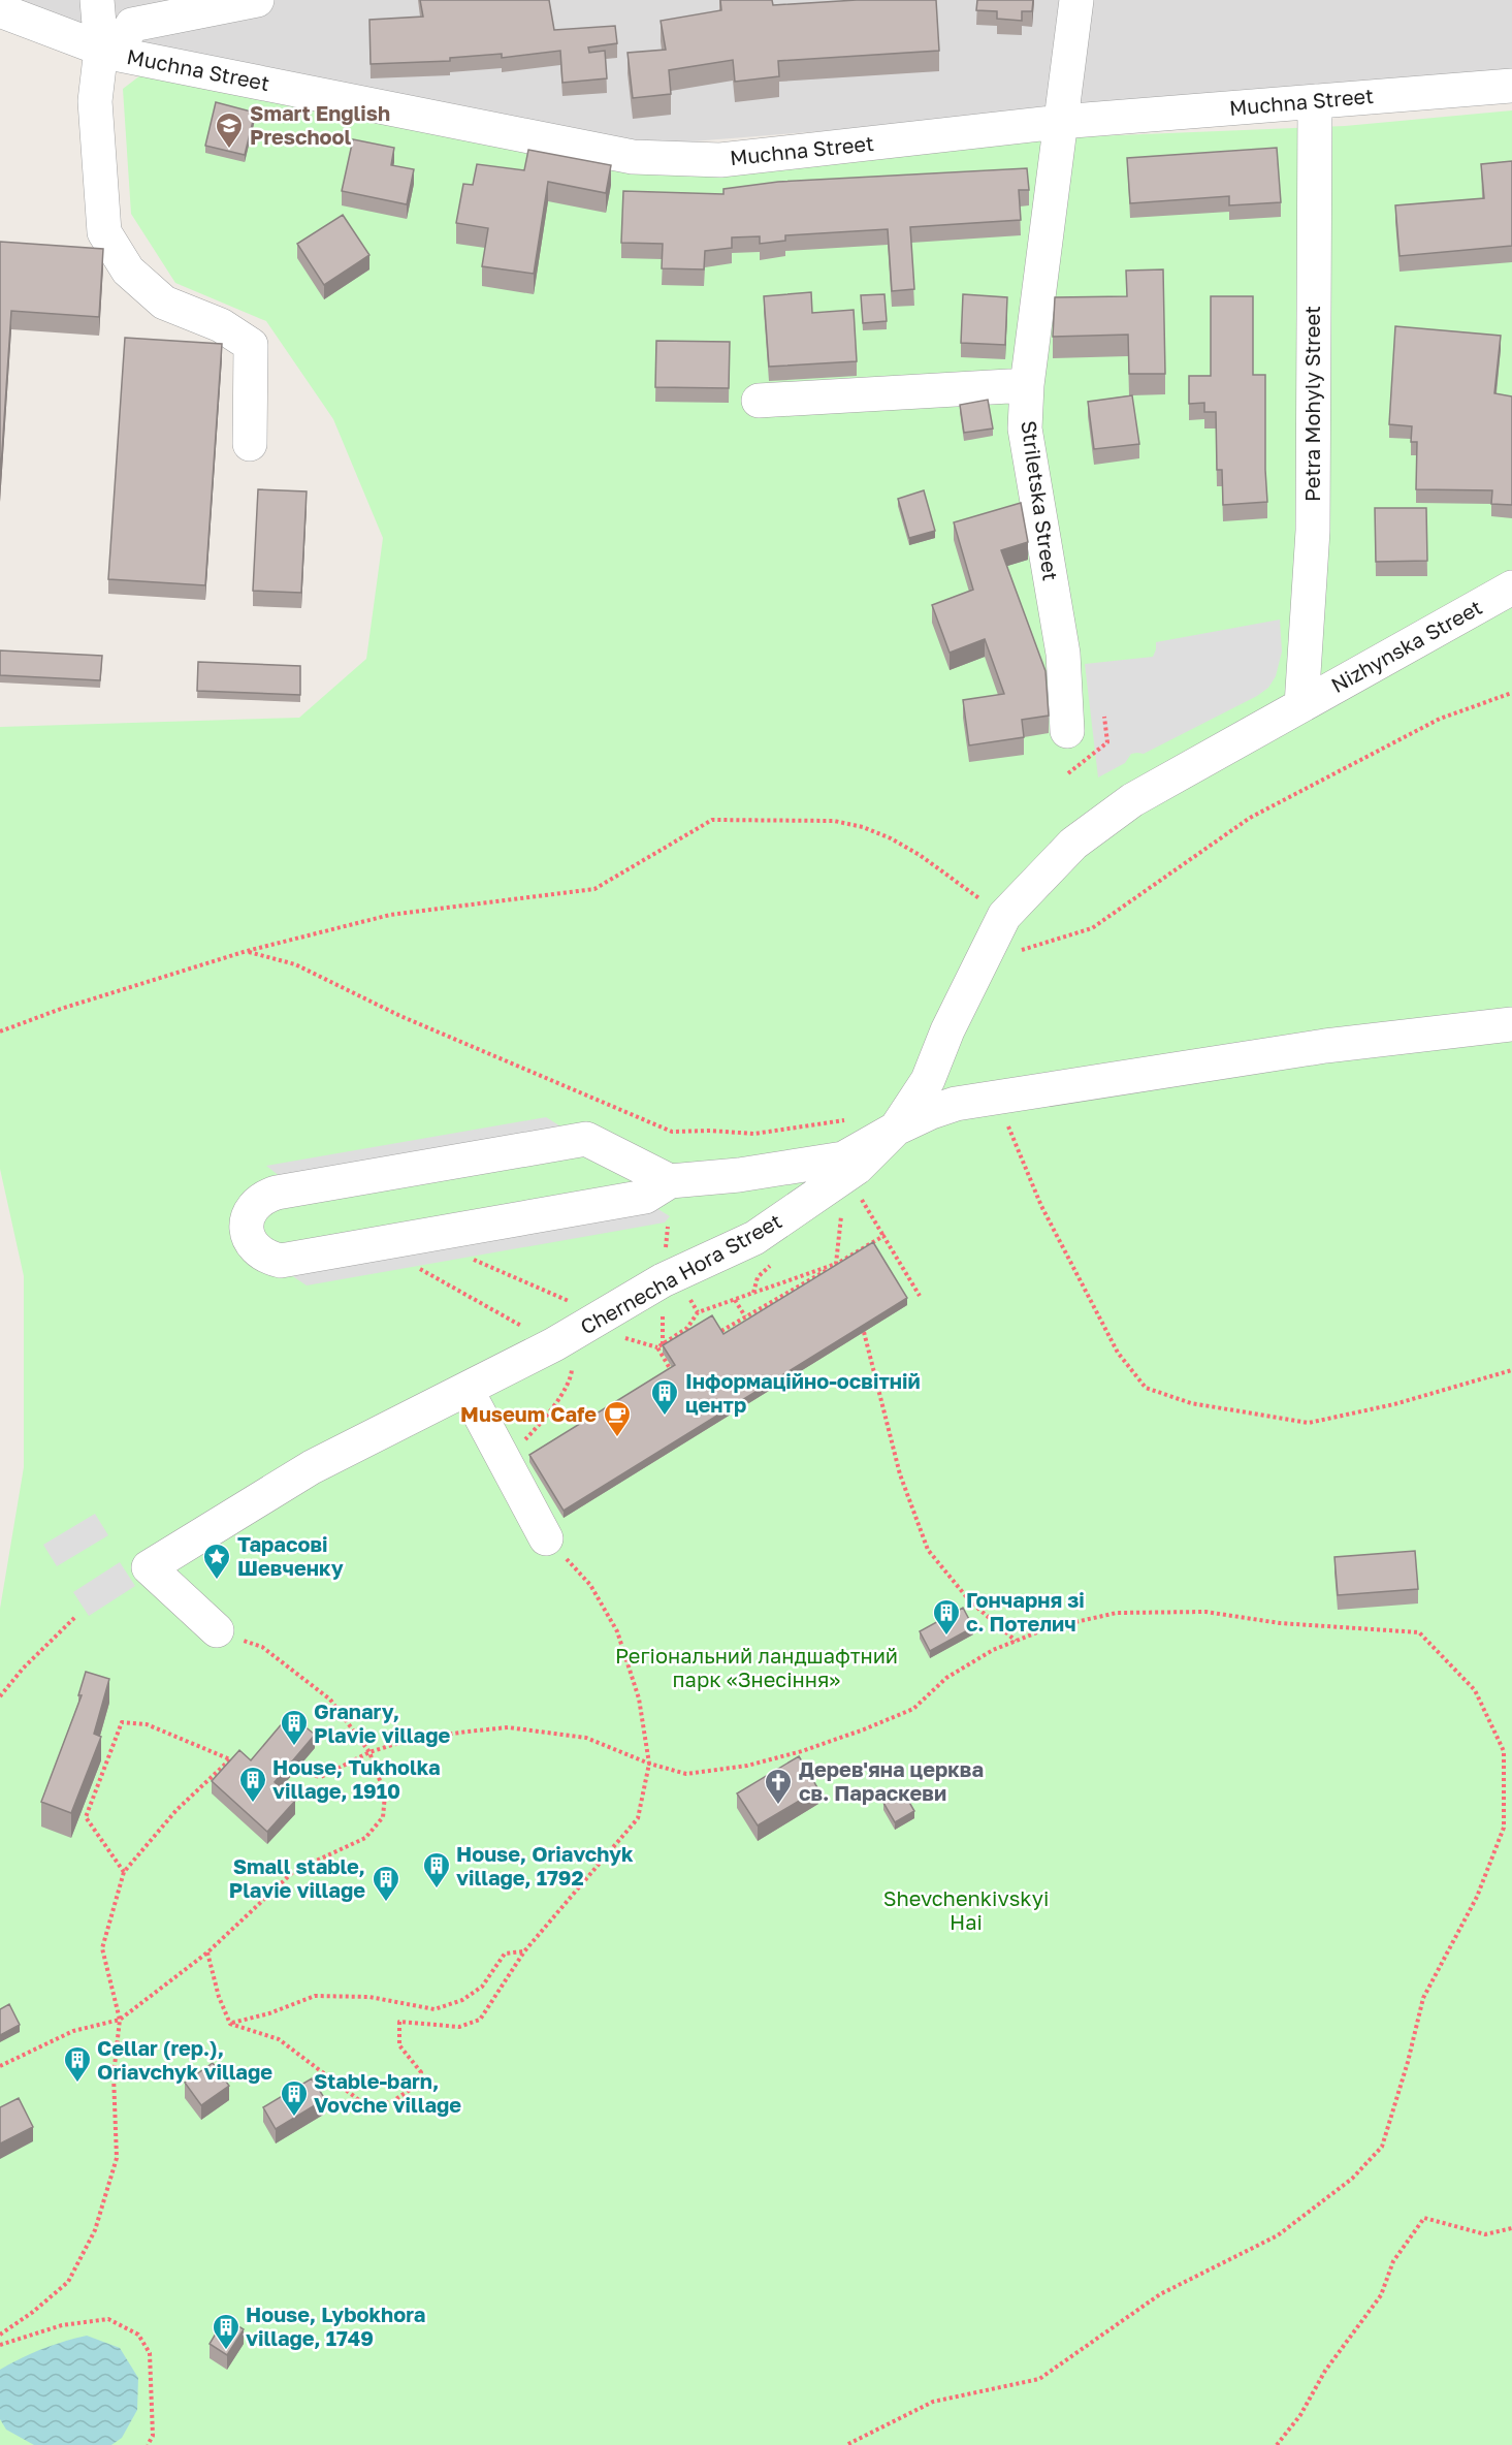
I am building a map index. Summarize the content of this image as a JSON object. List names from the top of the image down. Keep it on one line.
{"streets":{"street":["Muchna Street","Petra Mohyly Street","Striletska Street","Nizhynska Street","Chernecha Hora Street"]},"crossings":[["Muchna Street","Petra Mohyly Street"],["Muchna Street","Striletska Street"],["Petra Mohyly Street","Nizhynska Street"],["Petra Mohyly Street","Chernecha Hora Street"],["Nizhynska Street","Chernecha Hora Street"]],"parks":["Регіональний ландшафтний парк «Знесіння»","Shevchenkivskyi Hai"],"places":{"school or university":["Smart English Preschool"],"building":["Інформаційно-освітній центр","Гончарня зі с. Потелич","Granary, Plavie village","House, Tukholka village, 1910","House, Oriavchyk village, 1792","Small stable, Plavie village","Cellar (rep.), Oriavchyk village","Stable-barn, Vovche village","House, Lybokhora village, 1749"],"cafe":["Museum Cafe"],"place":["Тарасові Шевченку"],"church":["Дерев'яна церква св. Параскеви"]}}
